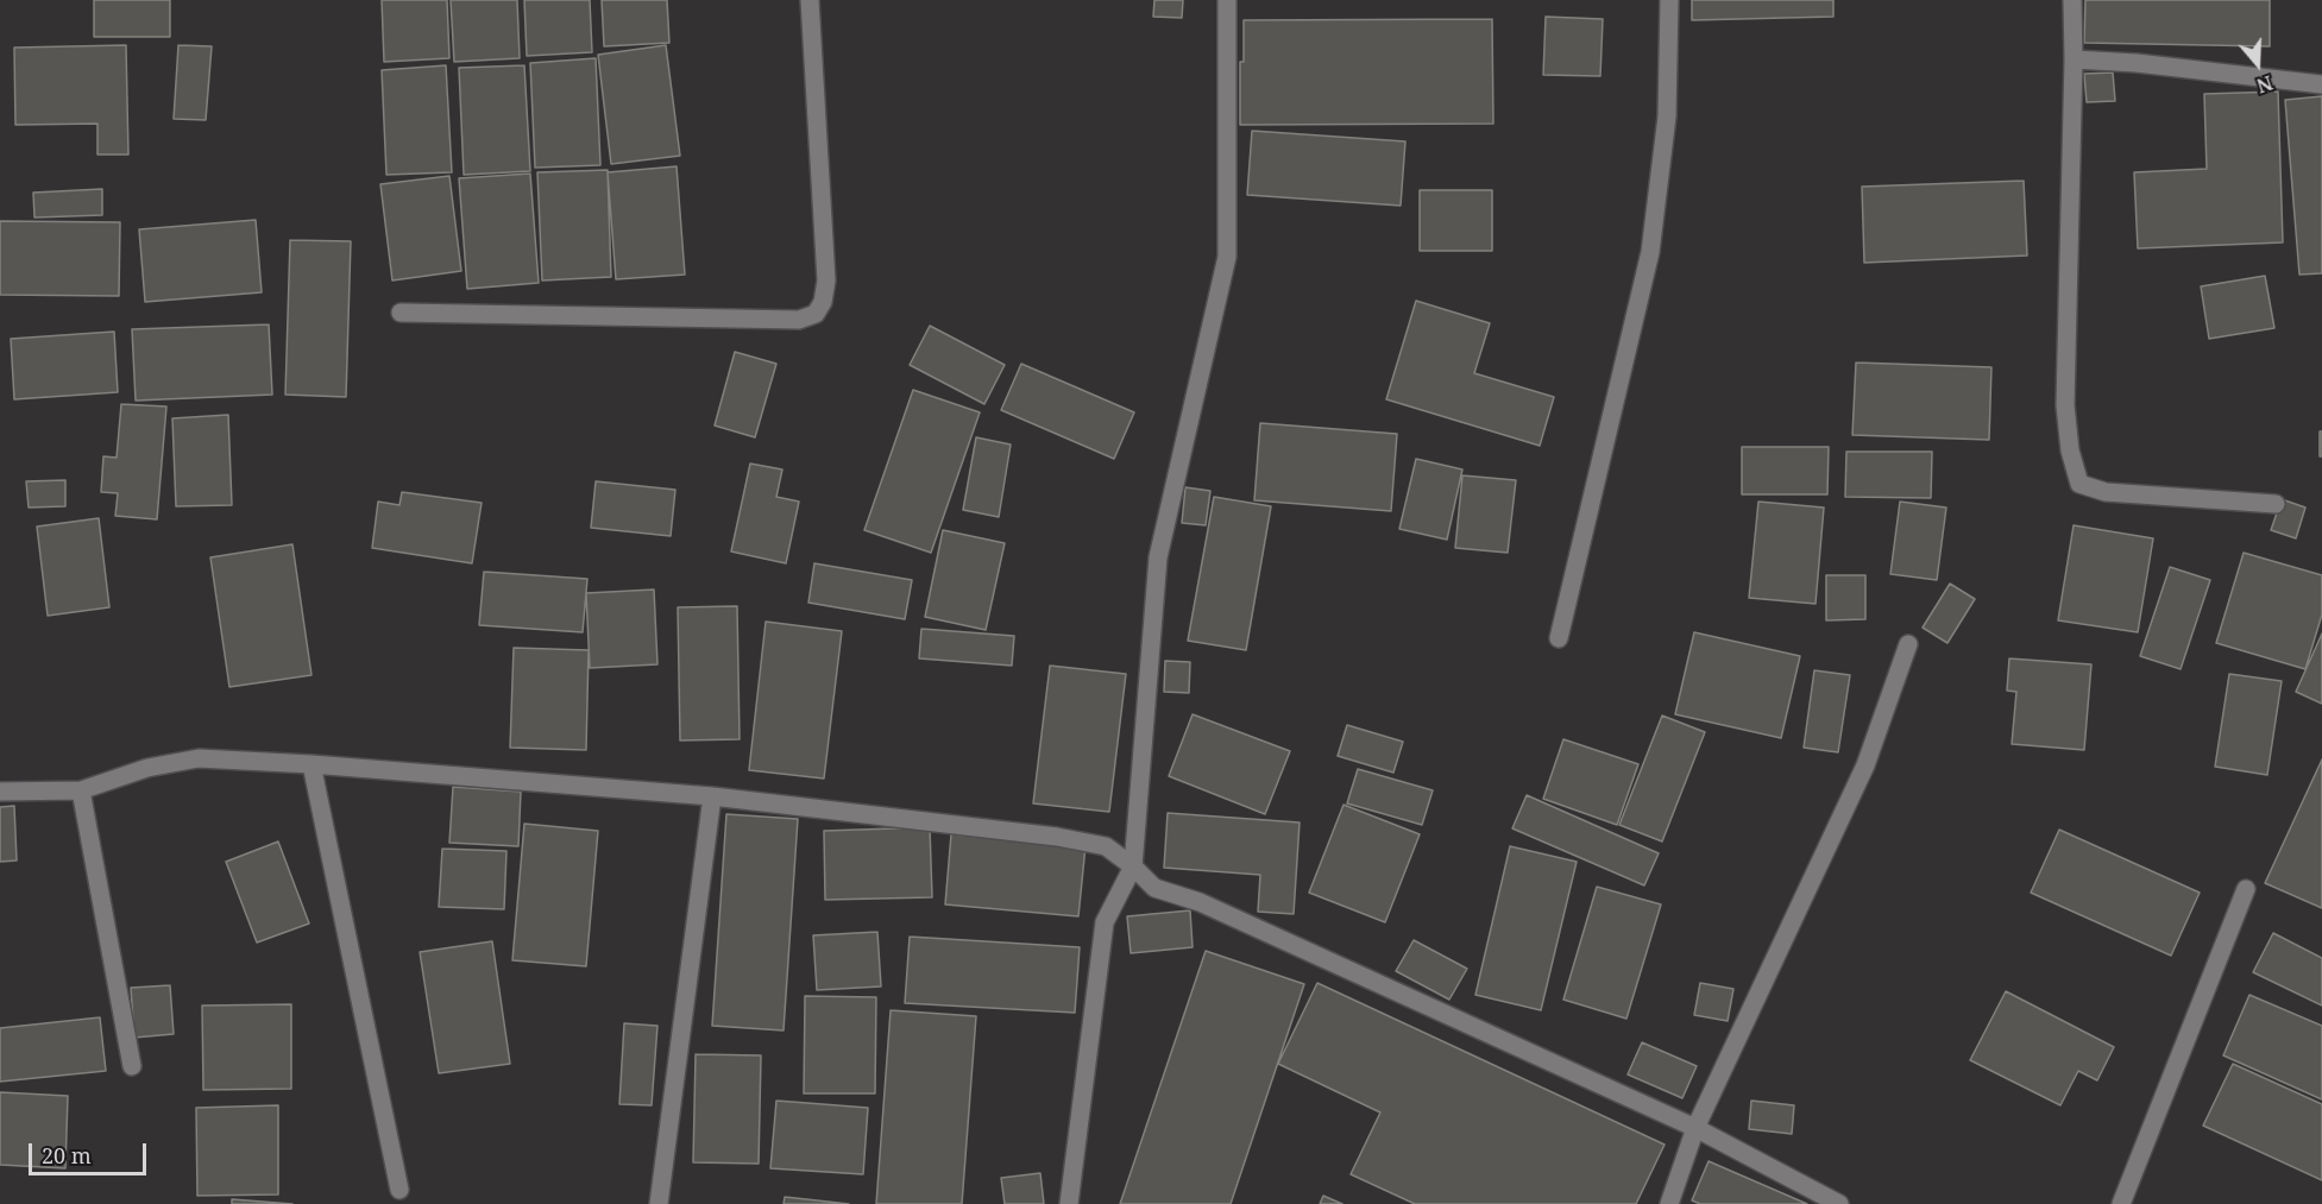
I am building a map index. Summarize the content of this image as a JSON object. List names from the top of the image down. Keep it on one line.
{"scale_bar":"20 m","north":"bottom"}
